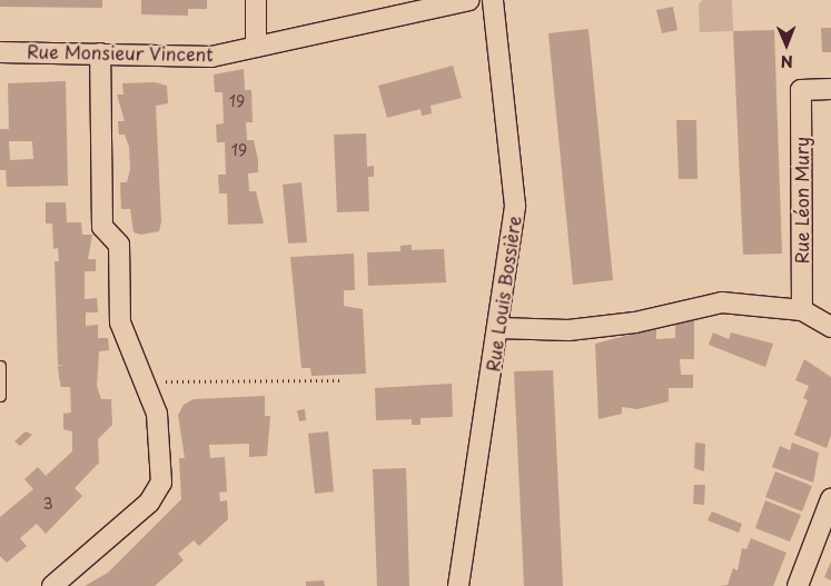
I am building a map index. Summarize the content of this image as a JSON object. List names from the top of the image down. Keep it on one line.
{"streets":{"street":["Rue Monsieur Vincent","Rue Léon Mury","Rue Louis Bossière"]},"house_numbers":["19","19","3"],"north":"bottom"}
